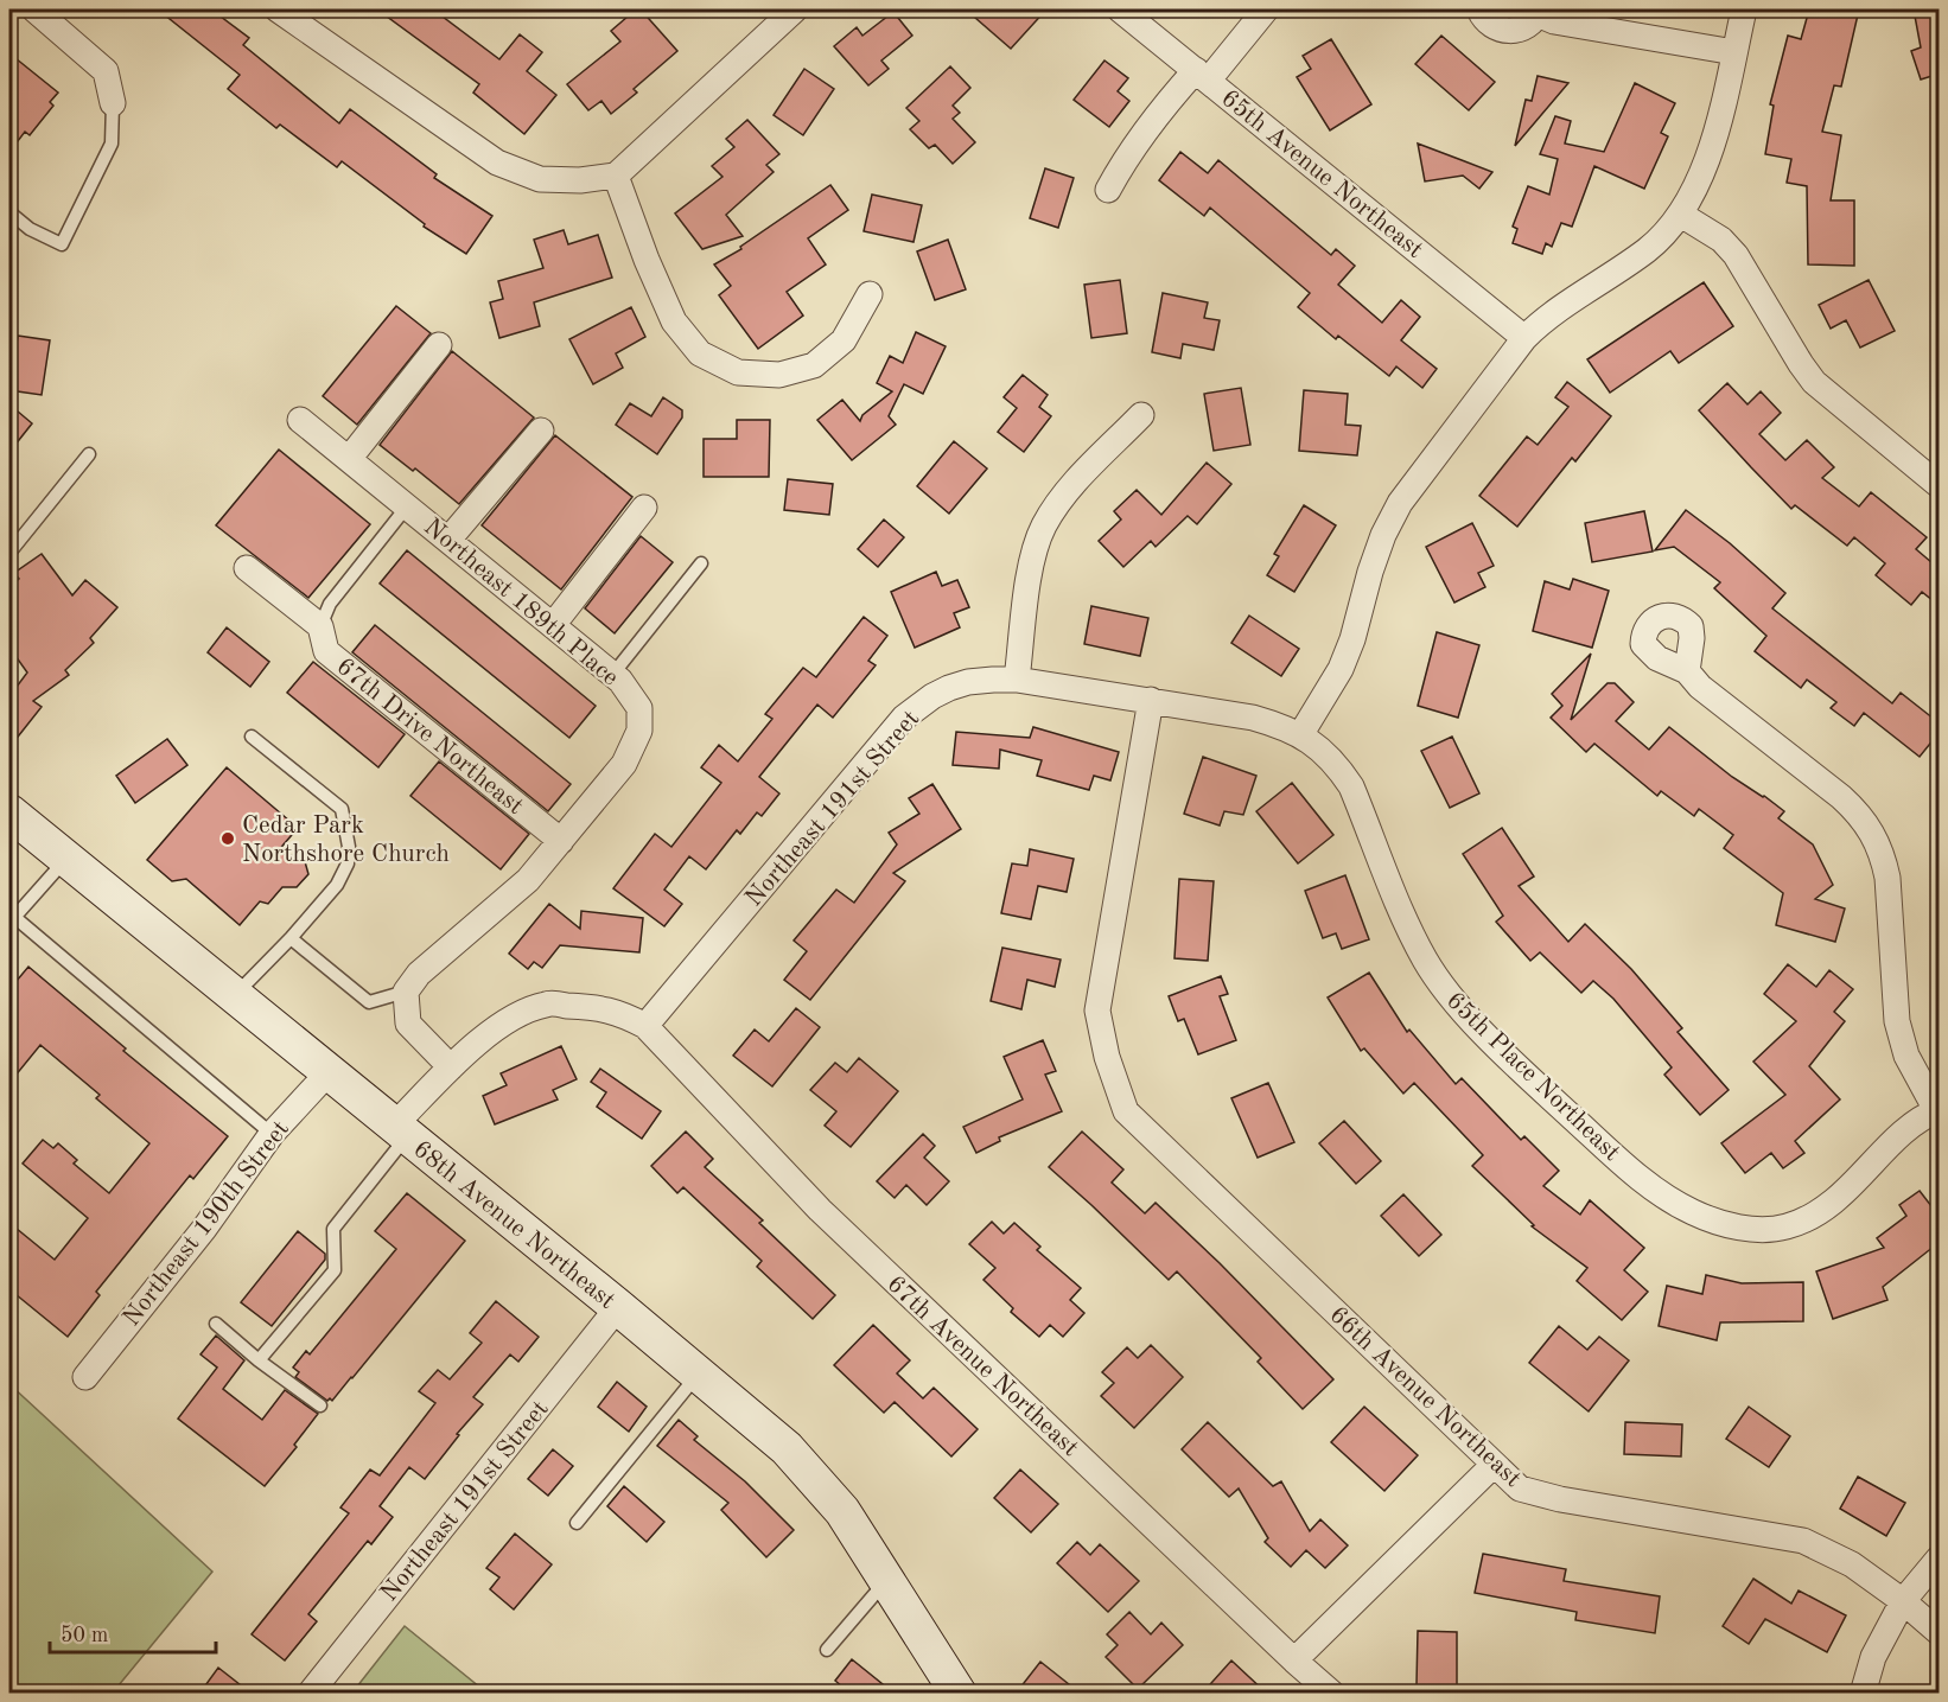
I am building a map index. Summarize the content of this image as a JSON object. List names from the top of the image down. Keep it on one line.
{"streets":{"street":["65th Avenue Northeast","Northeast 189th Place","67th Drive Northeast","Northeast 191st Street","65th Place Northeast","Northeast 190th Street","68th Avenue Northeast","67th Avenue Northeast","66th Avenue Northeast"]},"crossings":[["Northeast 189th Place","67th Drive Northeast"],["Northeast 191st Street","65th Place Northeast"],["Northeast 191st Street","68th Avenue Northeast"],["Northeast 191st Street","67th Avenue Northeast"],["65th Place Northeast","66th Avenue Northeast"],["Northeast 190th Street","68th Avenue Northeast"]],"places":["Cedar Park Northshore Church"],"scale_bar":"50 m"}
